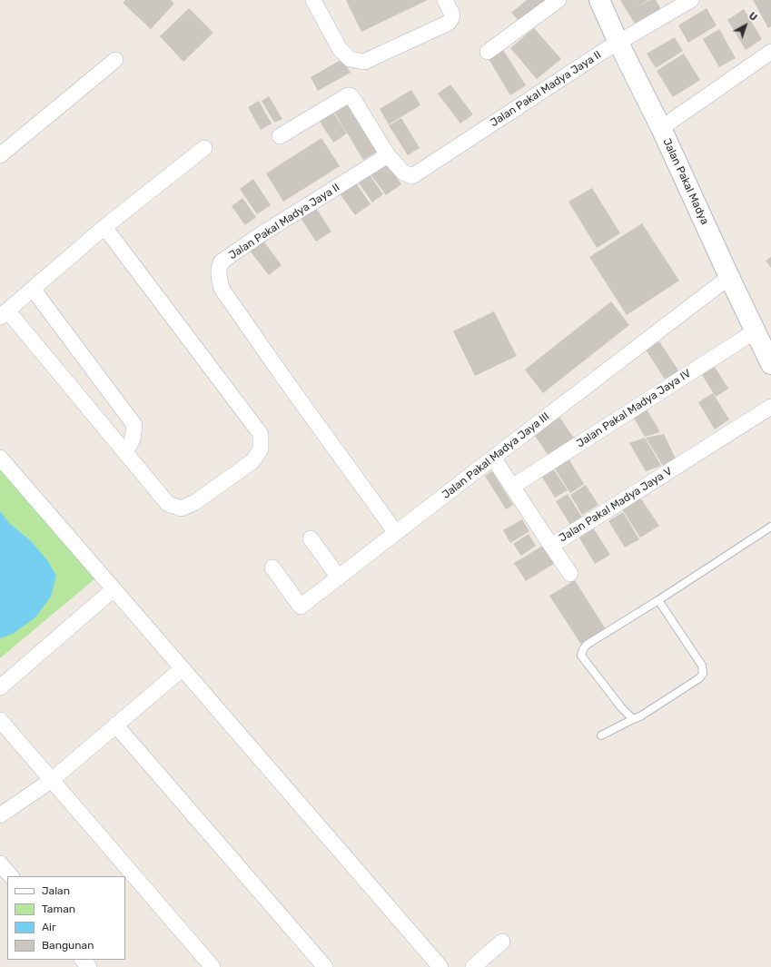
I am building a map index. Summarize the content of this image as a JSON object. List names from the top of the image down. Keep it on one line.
{"streets":{"street":["Jalan Pakal Madya Jaya II","Jalan Pakal Madya","Jalan Pakal Madya Jaya IV","Jalan Pakal Madya Jaya III","Jalan Pakal Madya Jaya V"]},"crossings":[["Jalan Pakal Madya Jaya II","Jalan Pakal Madya"],["Jalan Pakal Madya Jaya II","Jalan Pakal Madya Jaya III"],["Jalan Pakal Madya","Jalan Pakal Madya Jaya IV"],["Jalan Pakal Madya","Jalan Pakal Madya Jaya III"],["Jalan Pakal Madya Jaya IV","Jalan Pakal Madya Jaya V"],["Jalan Pakal Madya Jaya III","Jalan Pakal Madya Jaya V"]],"legend":["Jalan","Taman","Air","Bangunan"],"north":"top right"}
